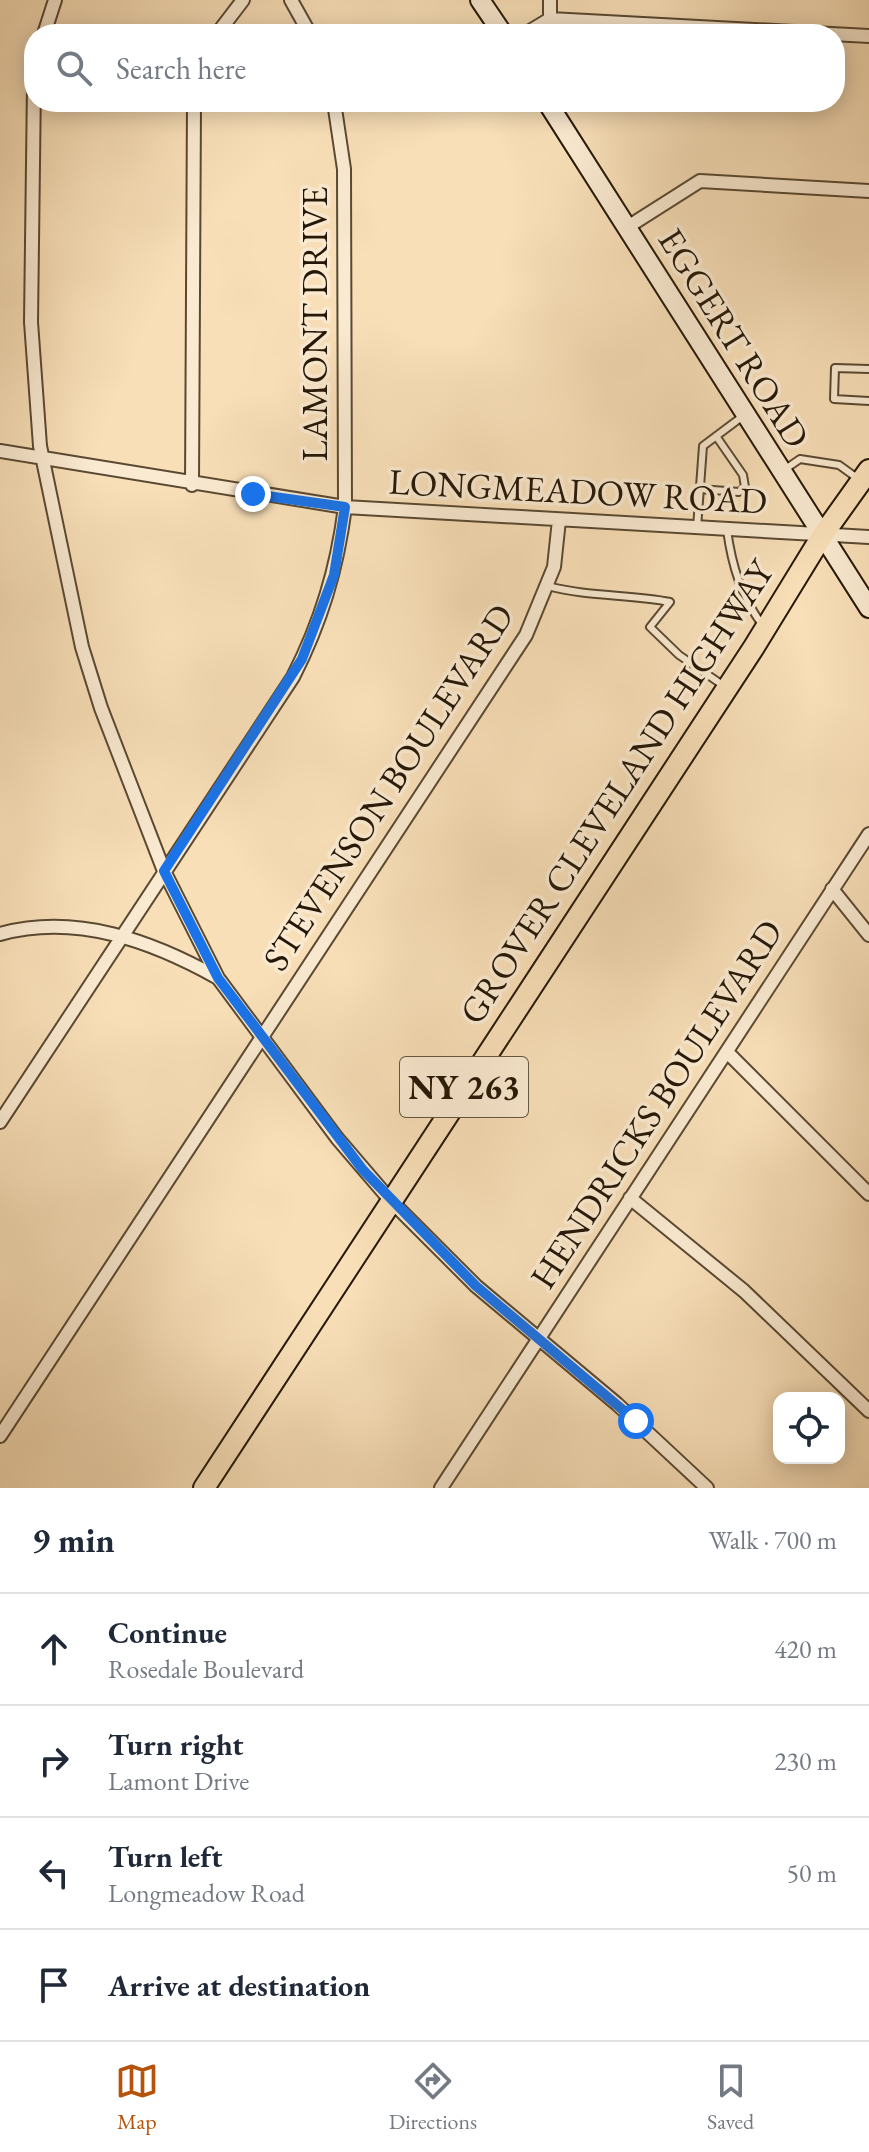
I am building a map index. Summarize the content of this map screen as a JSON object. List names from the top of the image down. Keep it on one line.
{"streets":{"main road":["GROVER CLEVELAND HIGHWAY","NY 263"],"street":["LAMONT DRIVE","EGGERT ROAD","LONGMEADOW ROAD","STEVENSON BOULEVARD","HENDRICKS BOULEVARD"]},"crossings":[["LAMONT DRIVE","LONGMEADOW ROAD"],["EGGERT ROAD","LONGMEADOW ROAD"],["EGGERT ROAD","GROVER CLEVELAND HIGHWAY"],["EGGERT ROAD","NY 263"],["LONGMEADOW ROAD","STEVENSON BOULEVARD"],["LONGMEADOW ROAD","GROVER CLEVELAND HIGHWAY"],["LONGMEADOW ROAD","NY 263"],["GROVER CLEVELAND HIGHWAY","NY 263"]],"page":{"search":"Search here","heading":["9 min","Walk · 700 m"],"list":[["Continue","Rosedale Boulevard","420 m"],["Turn right","Lamont Drive","230 m"],["Turn left","Longmeadow Road","50 m"],"Arrive at destination"],"nav":["Map","Directions","Saved"]}}
